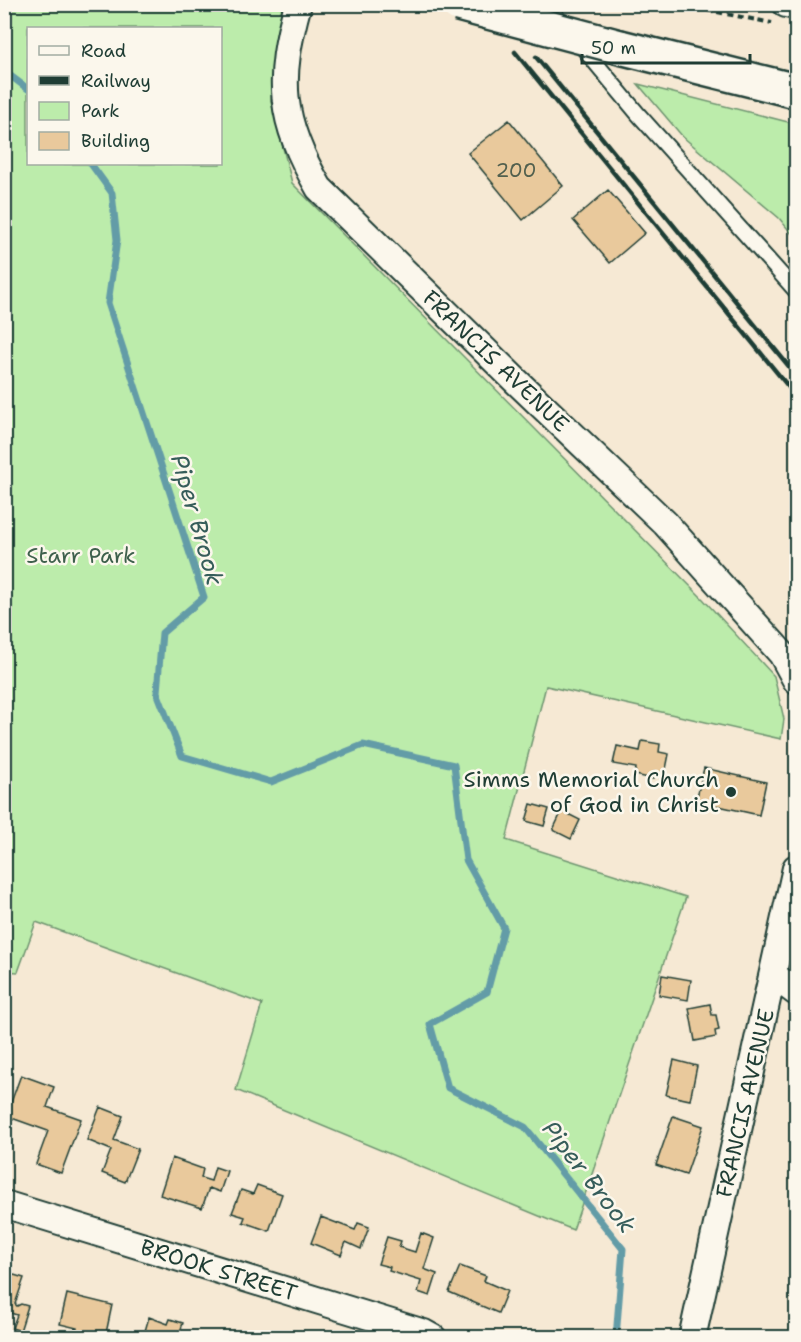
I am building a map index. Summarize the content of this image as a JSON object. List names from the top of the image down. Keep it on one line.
{"streets":{"street":["FRANCIS AVENUE","BROOK STREET"]},"water":["Piper Brook"],"parks":["Starr Park"],"places":["Simms Memorial Church of God in Christ"],"house_numbers":["200"],"legend":["Road","Railway","Park","Building"],"scale_bar":"50 m"}
